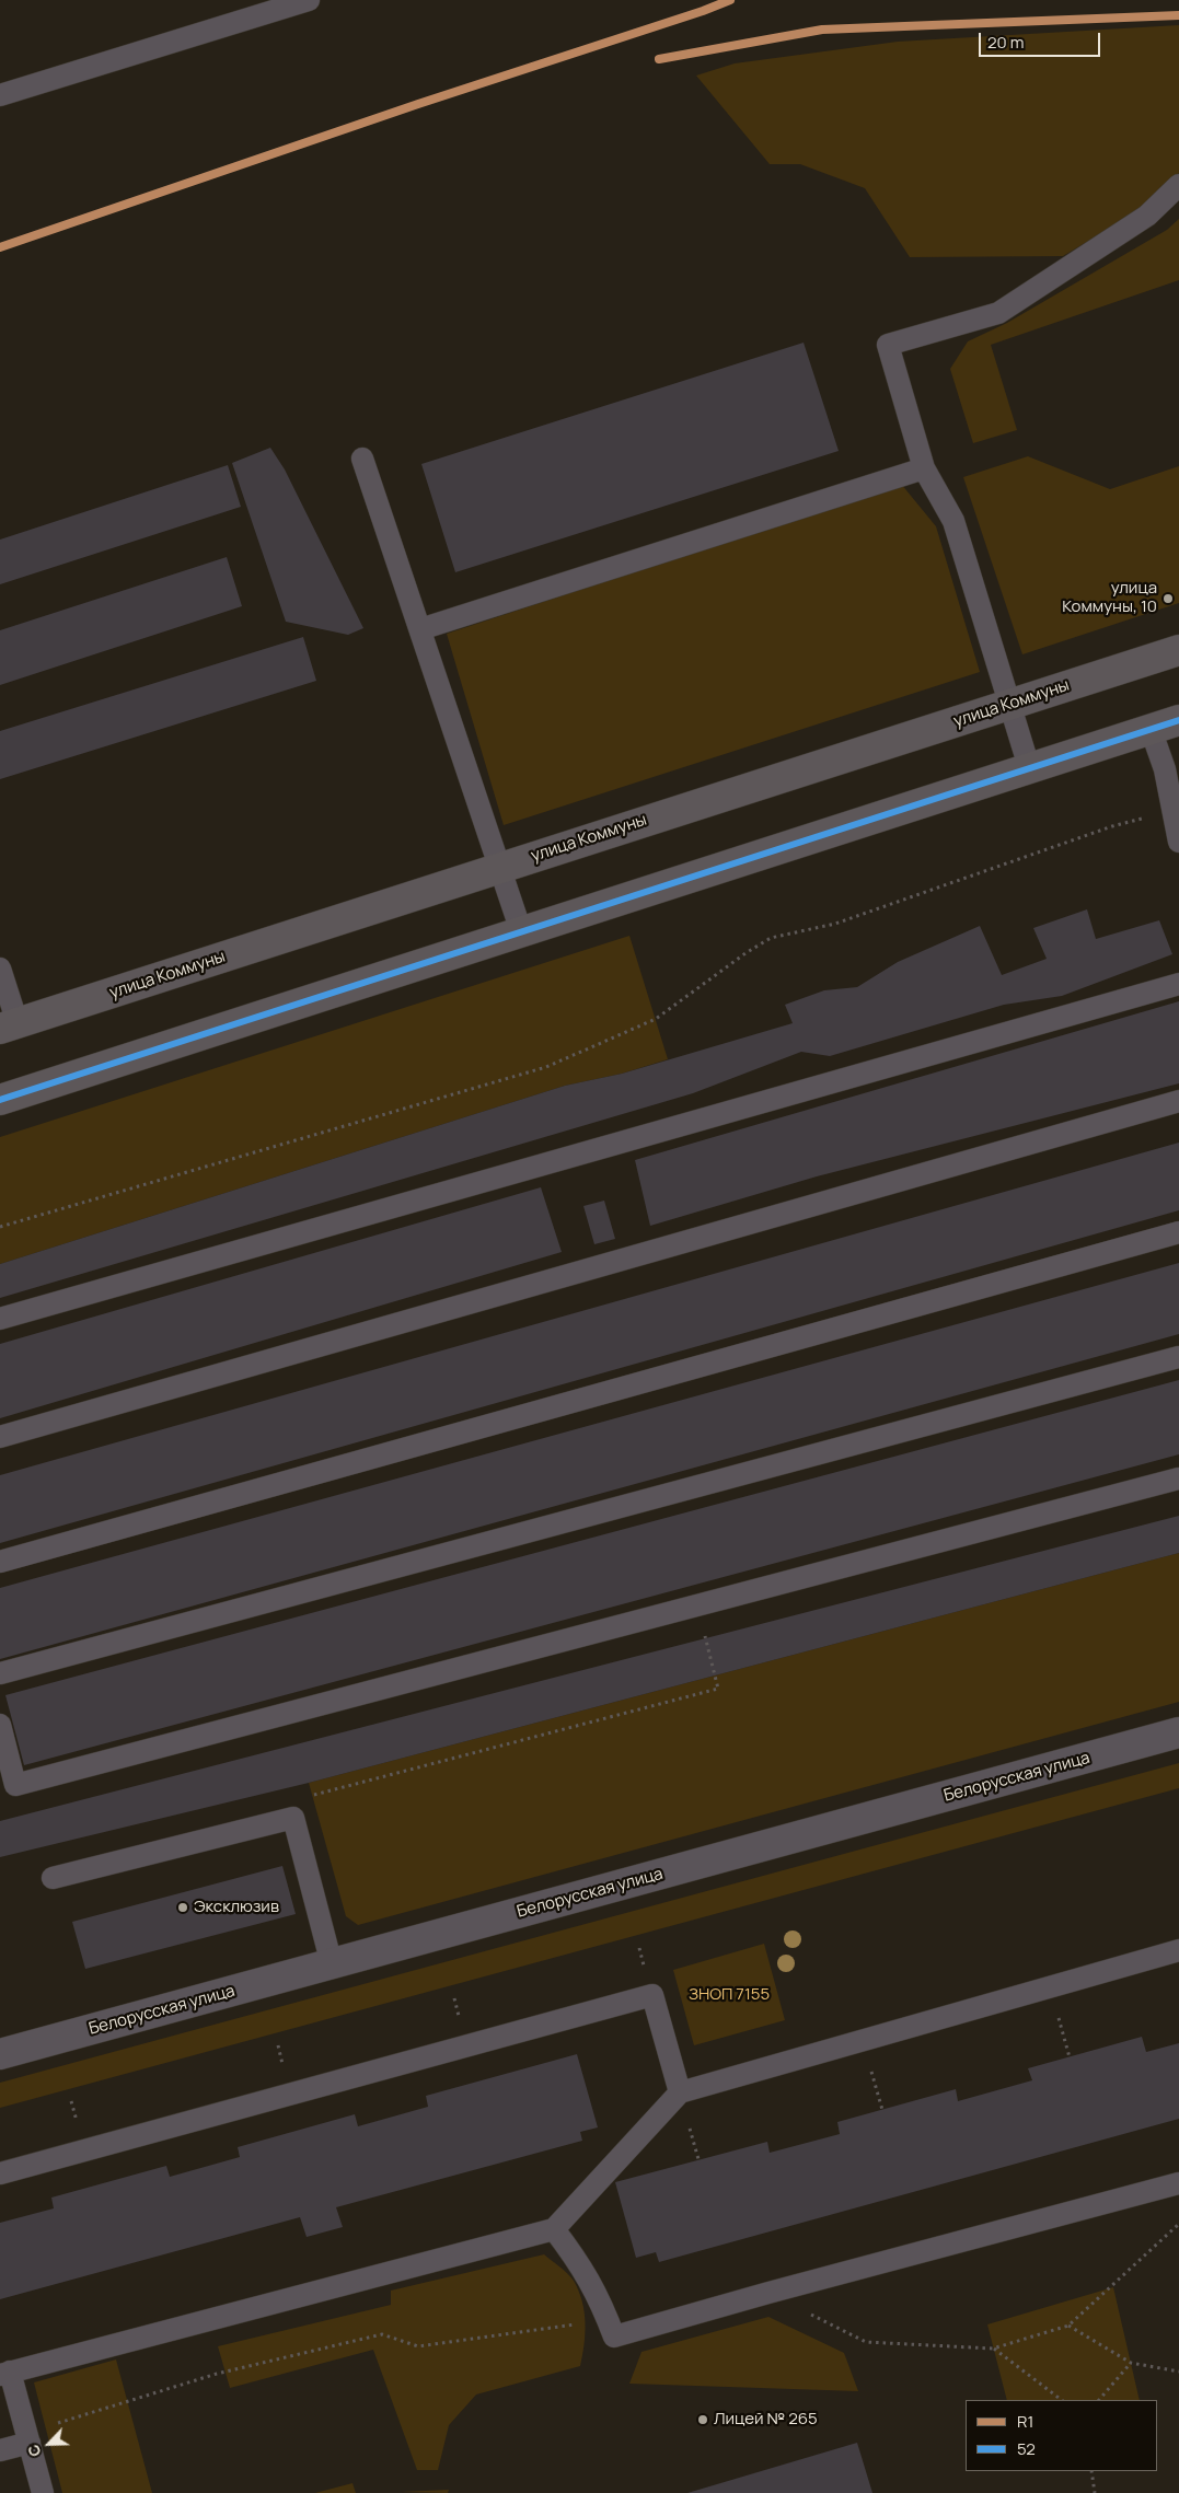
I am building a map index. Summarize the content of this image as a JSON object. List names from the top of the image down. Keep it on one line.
{"streets":{"street":["улица Коммуны","Белорусская улица"]},"parks":["ЗНОП 7155"],"places":["улица Коммуны, 10","Эксклюзив","Лицей № 265"],"lines":["transit line R1","transit line 52"],"legend":["R1","52"],"scale_bar":"20 m","north":"bottom left"}
